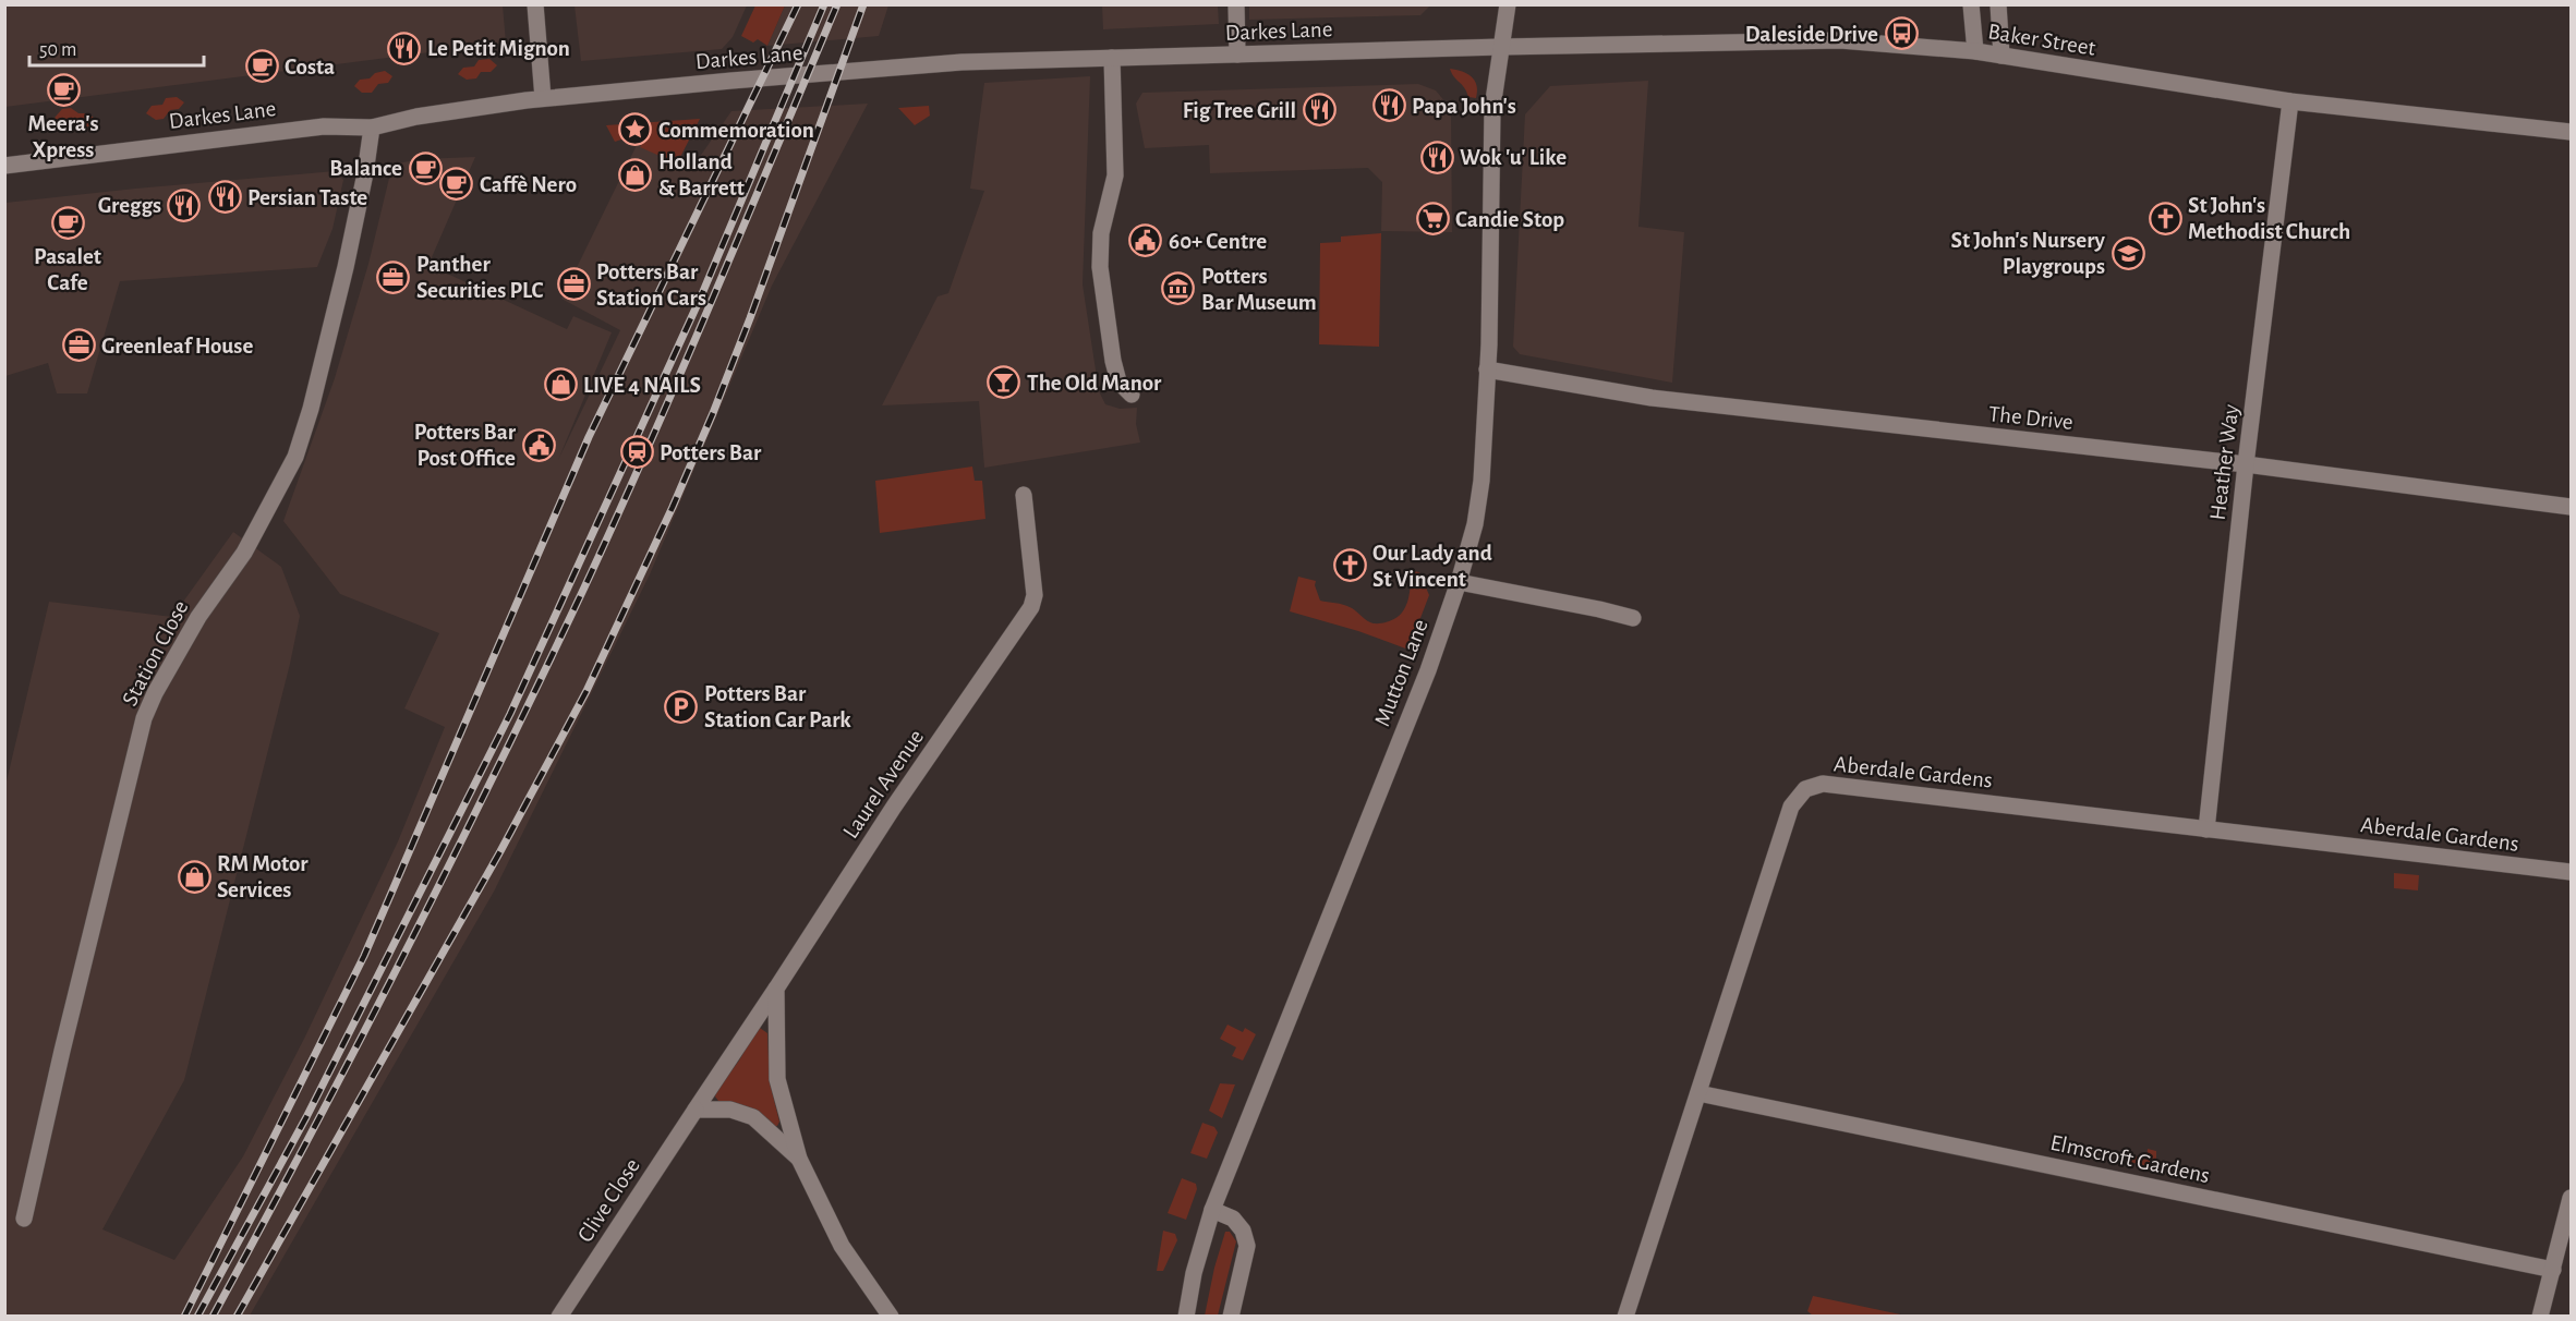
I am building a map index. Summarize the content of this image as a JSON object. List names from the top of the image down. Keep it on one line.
{"streets":{"street":["Darkes Lane","Baker Street","The Drive","Heather Way","Station Close","Mutton Lane","Aberdale Gardens","Laurel Avenue","Elmscroft Gardens","Clive Close"]},"crossings":[["Darkes Lane","Baker Street"],["Darkes Lane","Station Close"],["Darkes Lane","Mutton Lane"],["Baker Street","Heather Way"],["Baker Street","Mutton Lane"],["The Drive","Heather Way"],["The Drive","Mutton Lane"],["Heather Way","Aberdale Gardens"],["Aberdale Gardens","Elmscroft Gardens"],["Laurel Avenue","Clive Close"]],"places":{"bus stop":["Daleside Drive"],"restaurant":["Le Petit Mignon","Papa John's","Fig Tree Grill","Wok 'u' Like","Persian Taste","Greggs"],"cafe":["Costa","Meera's Xpress","Balance","Caffè Nero","Pasalet Cafe"],"place":["Commemoration"],"shop":["Holland & Barrett","LIVE 4 NAILS","RM Motor Services"],"church":["St John's Methodist Church","Our Lady and St Vincent"],"supermarket":["Candie Stop"],"public building":["60+ Centre","Potters Bar Post Office"],"school or university":["St John's Nursery Playgroups"],"office":["Panther Securities PLC","Potters Bar Station Cars","Greenleaf House"],"museum":["Potters Bar Museum"],"bar":["The Old Manor"],"station":["Potters Bar"],"parking":["Potters Bar Station Car Park"]},"scale_bar":"50 m"}
